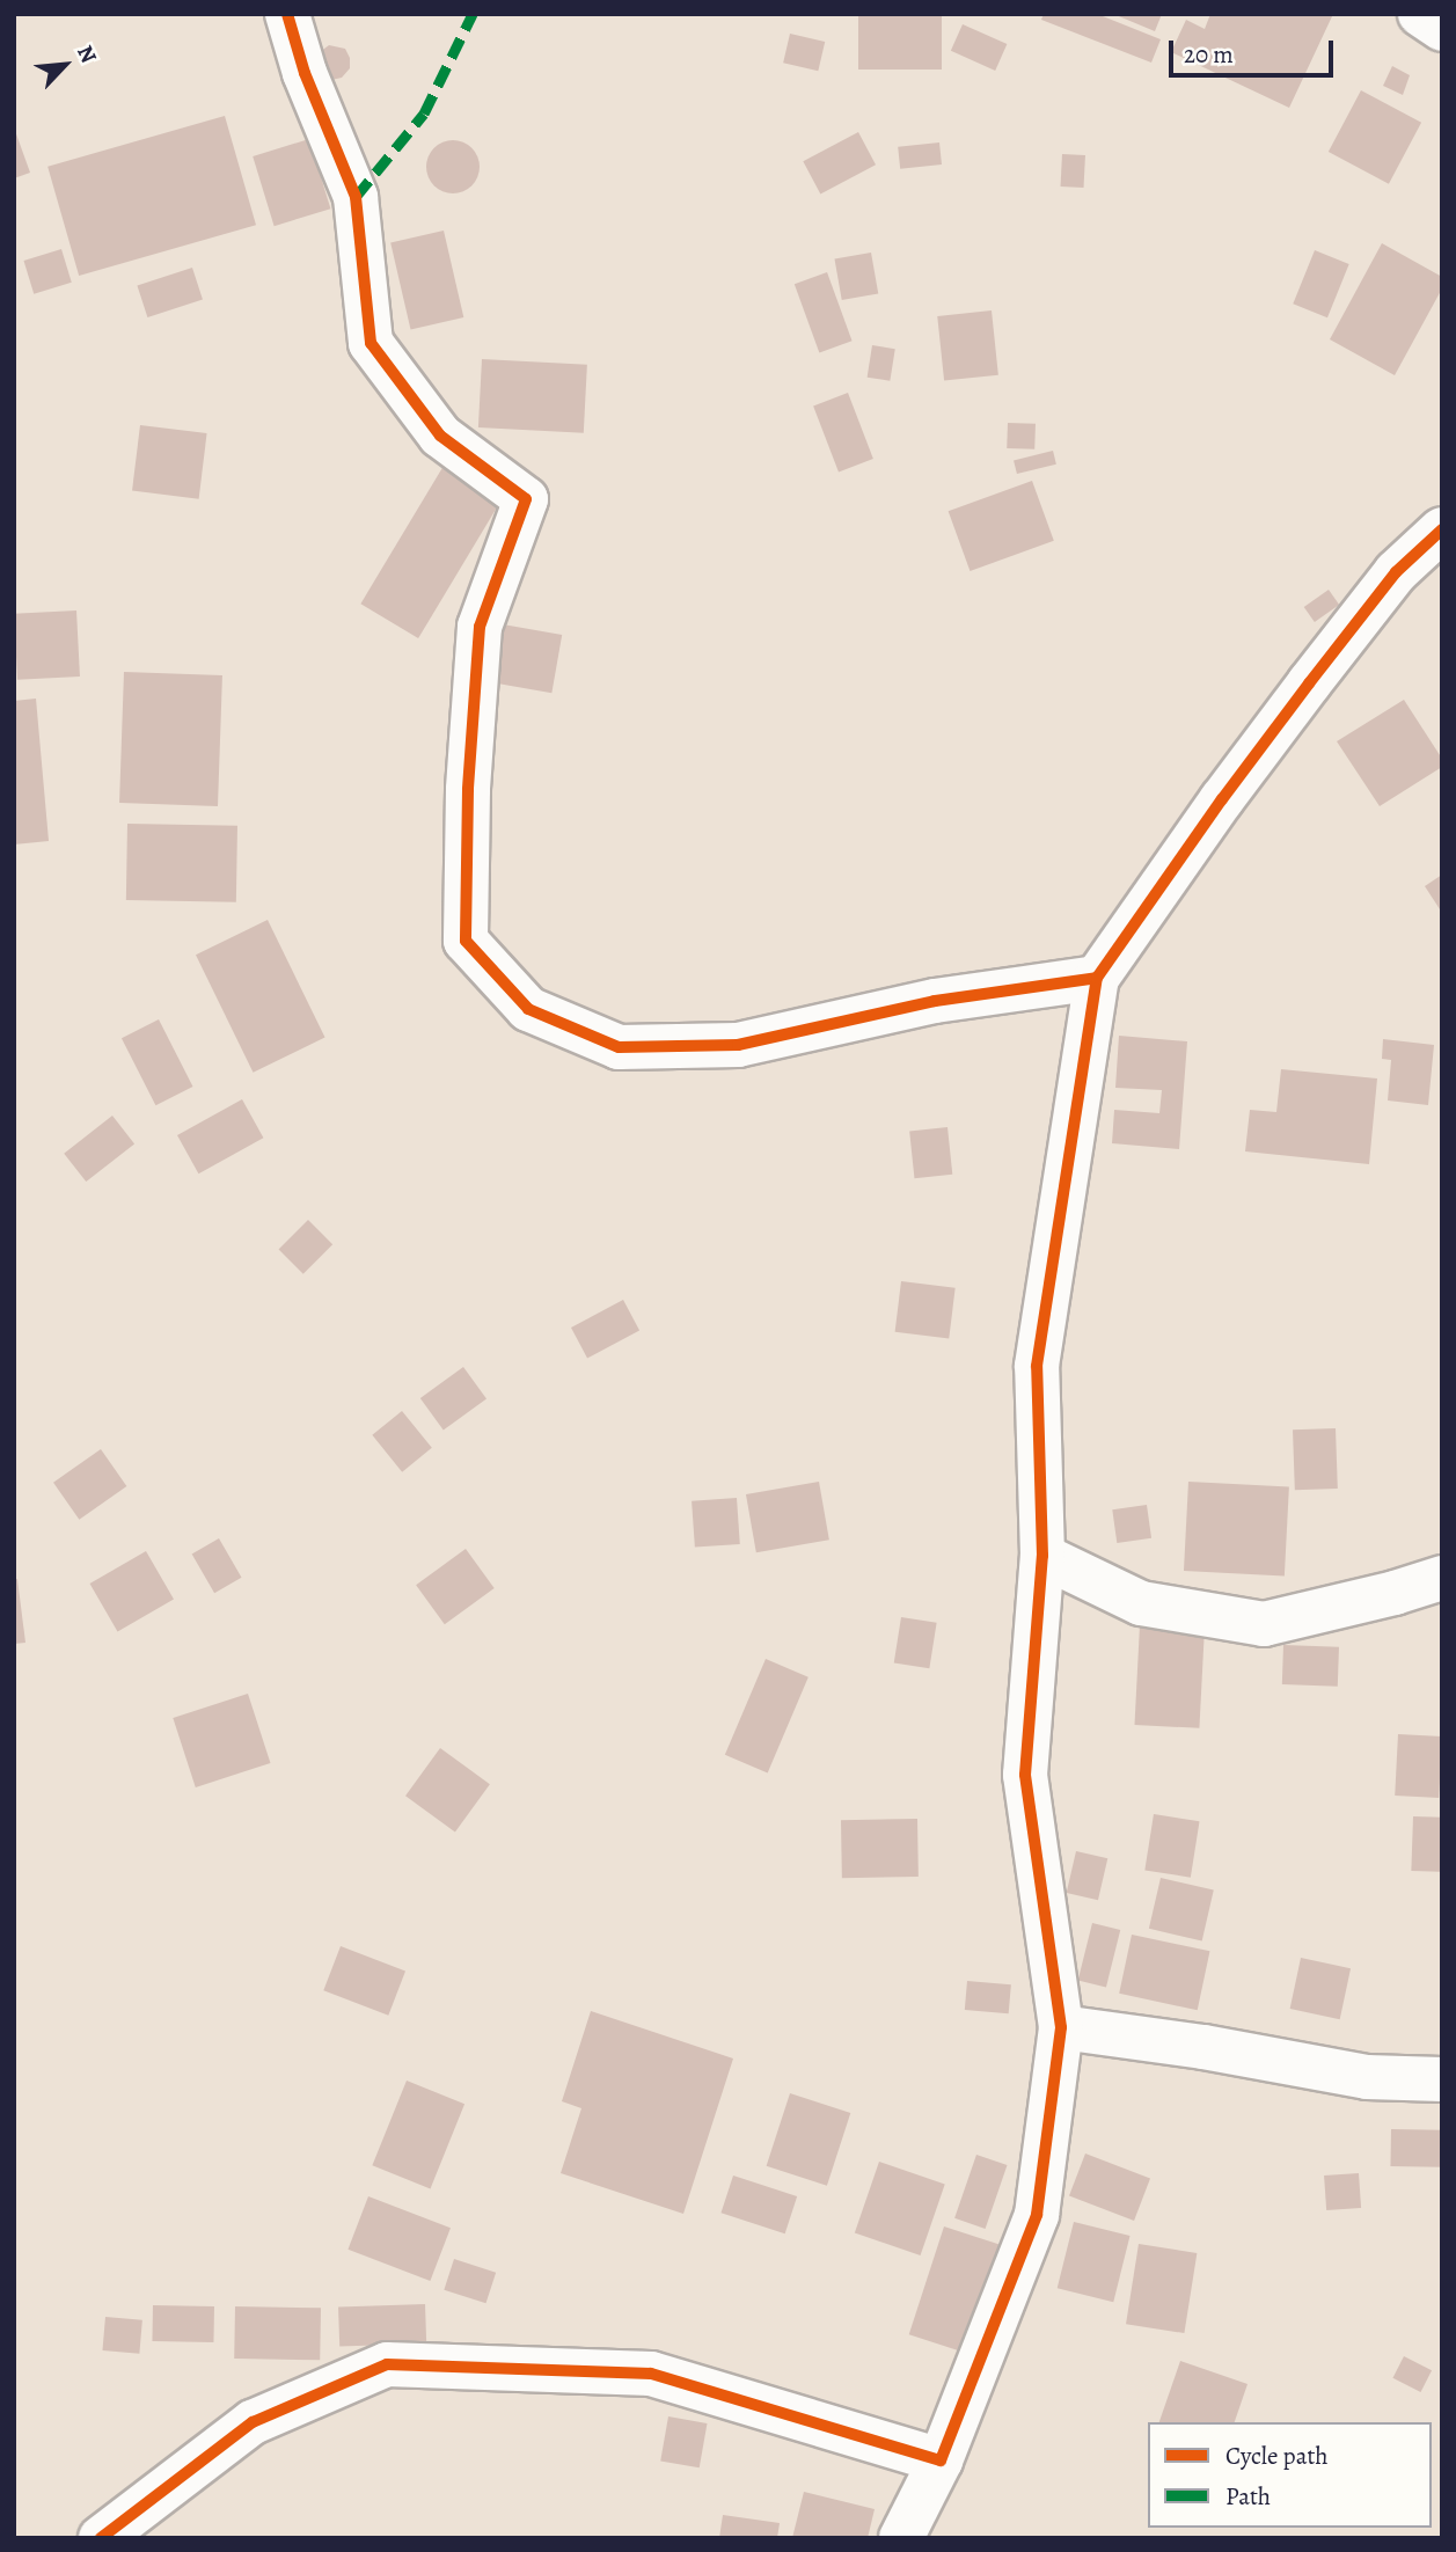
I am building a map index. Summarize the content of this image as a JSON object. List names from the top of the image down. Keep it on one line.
{"legend":["Cycle path","Path"],"scale_bar":"20 m","north":"top right"}
